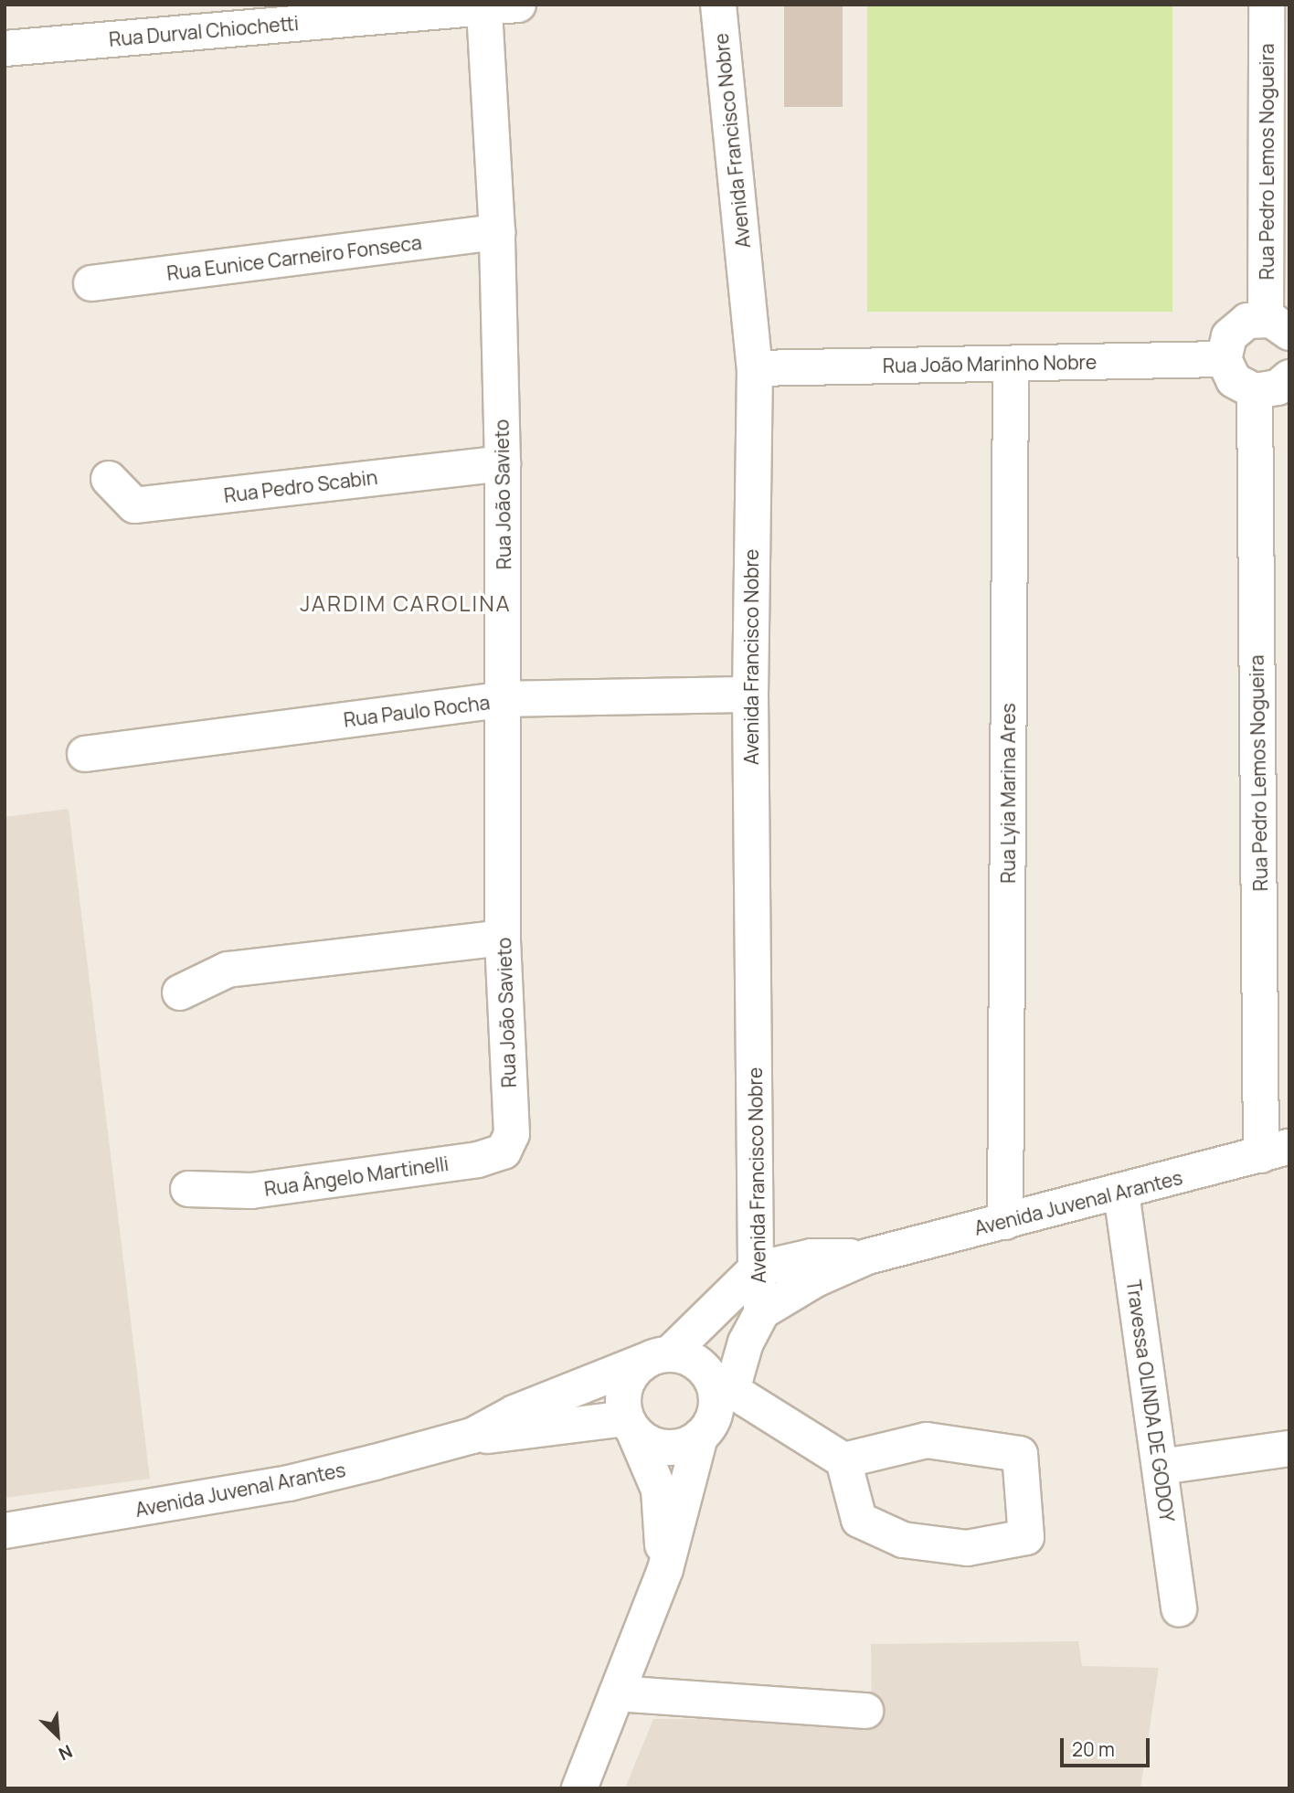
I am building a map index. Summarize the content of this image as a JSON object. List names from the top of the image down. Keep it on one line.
{"streets":{"street":["Rua Durval Chiochetti","Avenida Francisco Nobre","Rua Pedro Lemos Nogueira","Rua Eunice Carneiro Fonseca","Rua João Marinho Nobre","Rua Pedro Scabin","Rua João Savieto","Rua Paulo Rocha","Rua Lyia Marina Ares","Rua Ângelo Martinelli","Avenida Juvenal Arantes","Travessa OLINDA DE GODOY"]},"crossings":[["Rua Durval Chiochetti","Rua João Savieto"],["Avenida Francisco Nobre","Rua João Marinho Nobre"],["Avenida Francisco Nobre","Rua Paulo Rocha"],["Rua Pedro Lemos Nogueira","Avenida Juvenal Arantes"],["Rua Eunice Carneiro Fonseca","Rua João Savieto"],["Rua João Marinho Nobre","Rua Lyia Marina Ares"],["Rua Pedro Scabin","Rua João Savieto"],["Rua João Savieto","Rua Paulo Rocha"],["Rua João Savieto","Rua Ângelo Martinelli"],["Rua Lyia Marina Ares","Avenida Juvenal Arantes"],["Avenida Juvenal Arantes","Travessa OLINDA DE GODOY"]],"districts":["JARDIM CAROLINA"],"scale_bar":"20 m","north":"bottom right"}
